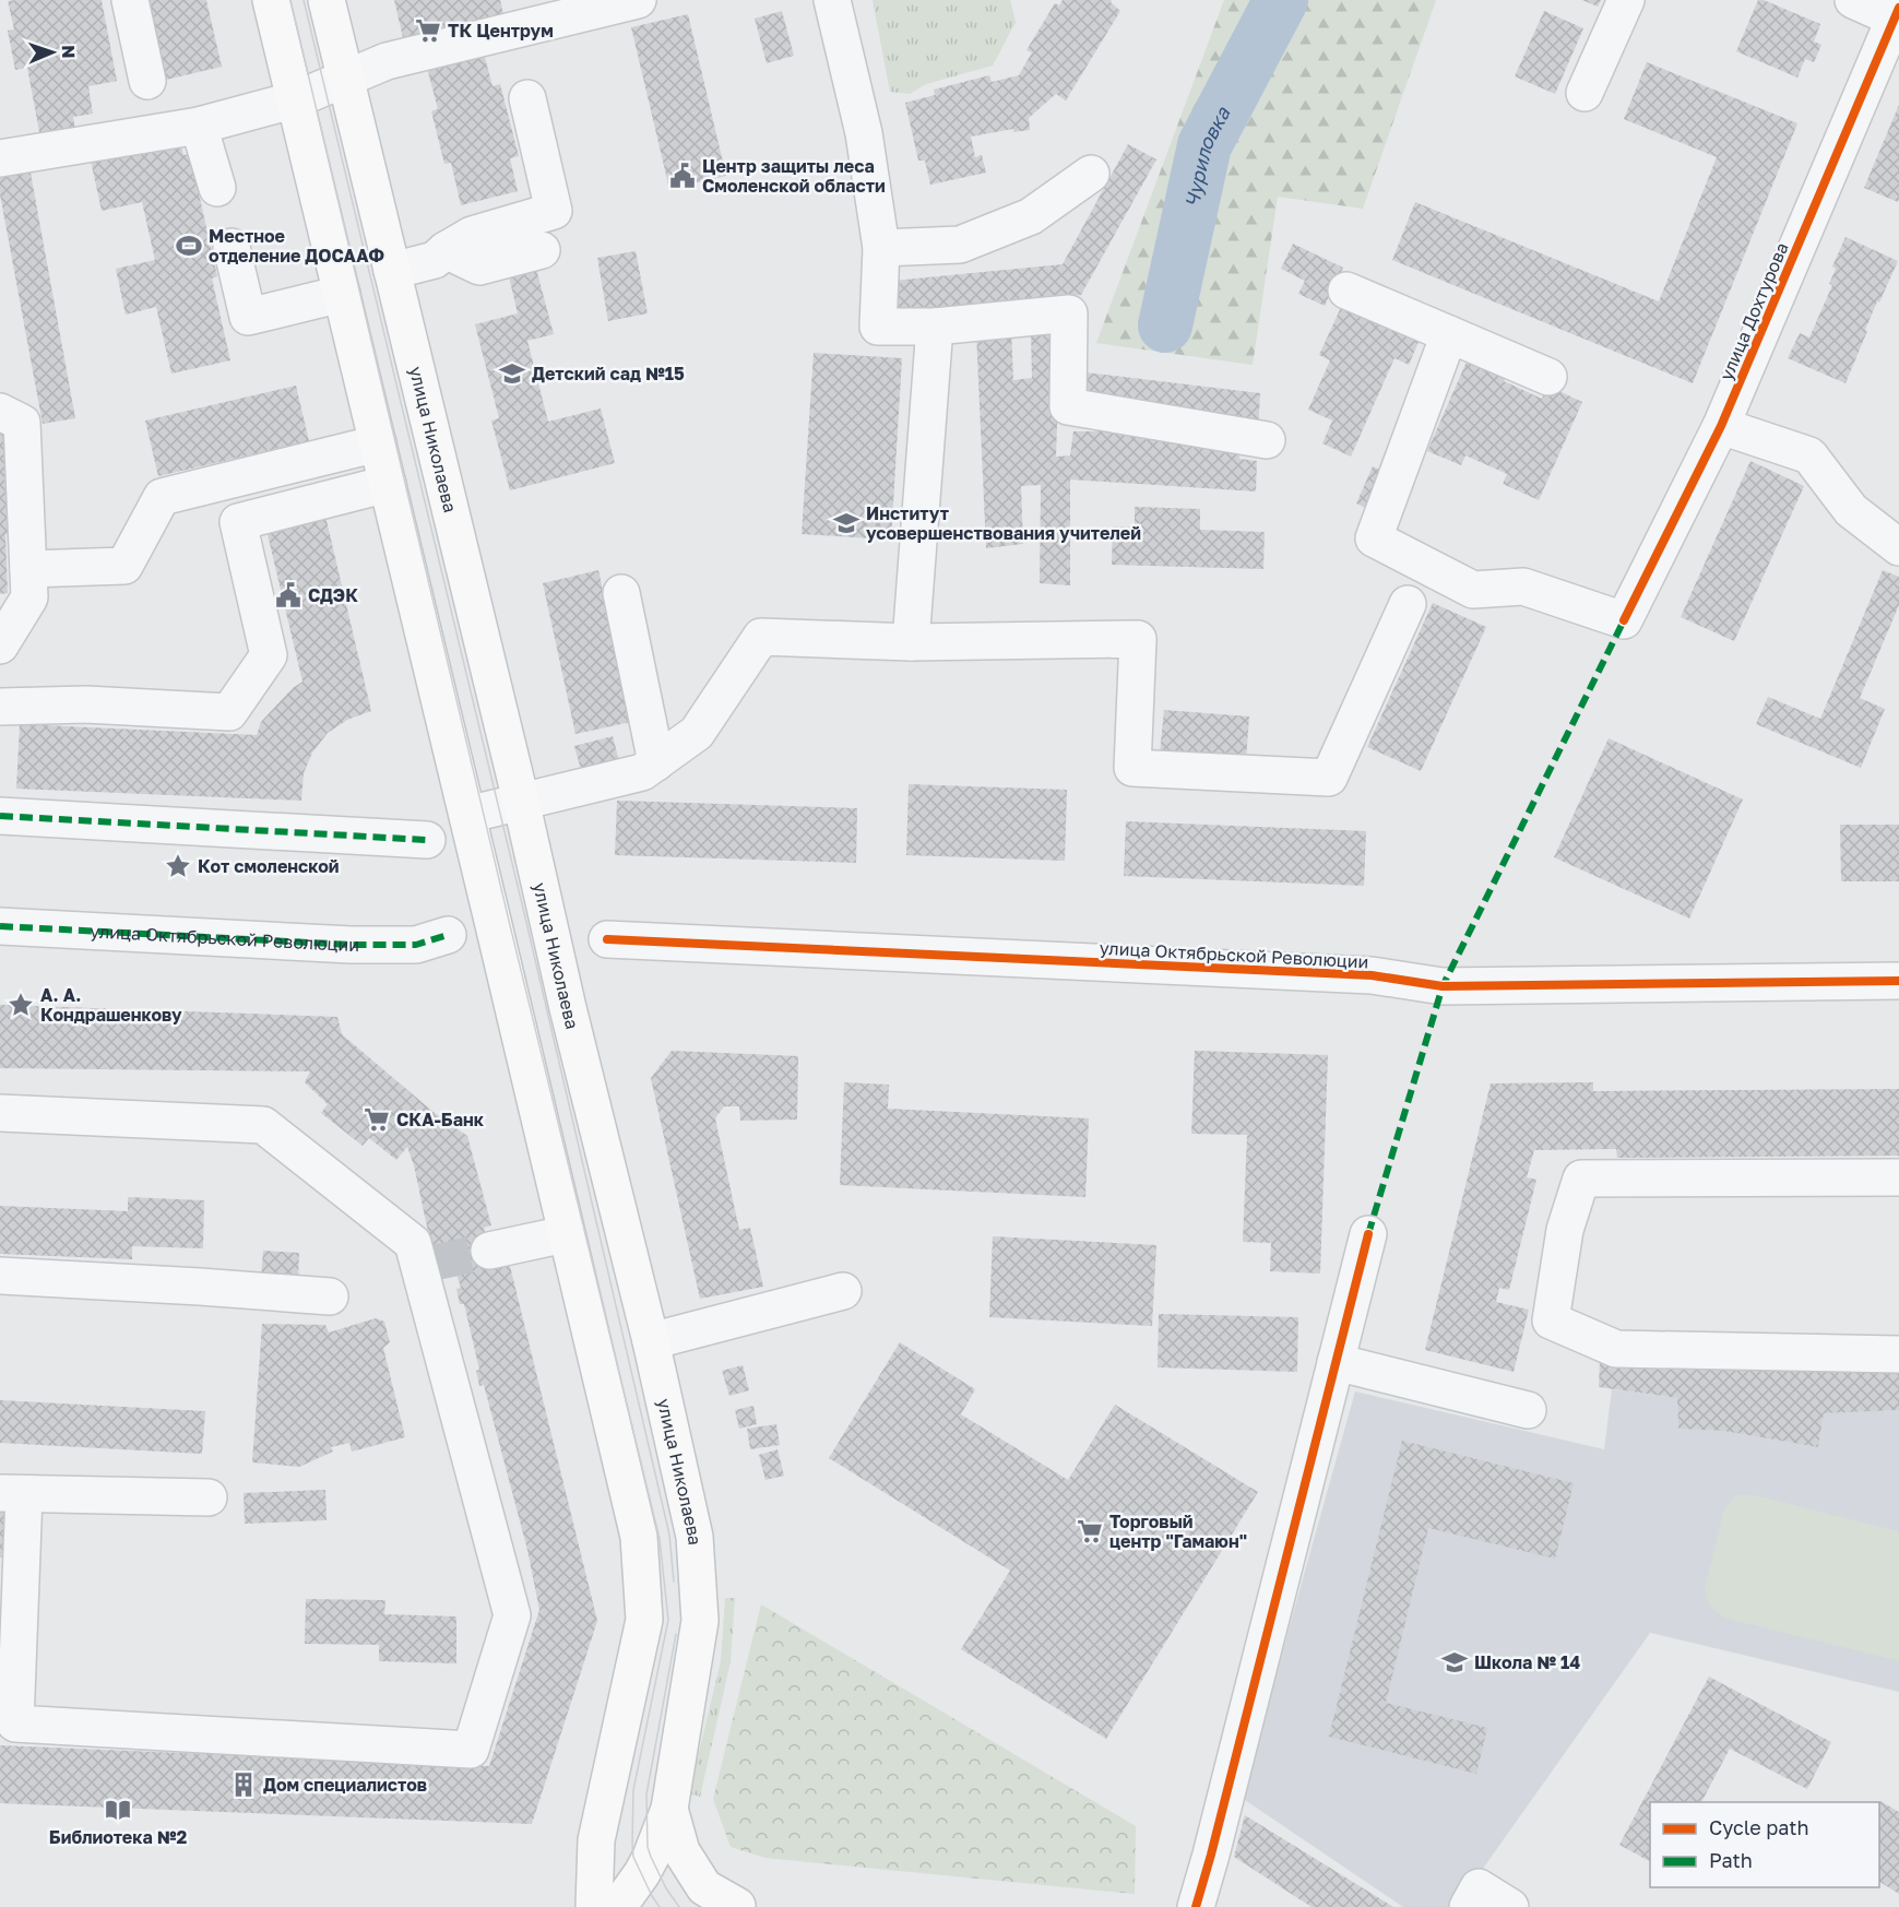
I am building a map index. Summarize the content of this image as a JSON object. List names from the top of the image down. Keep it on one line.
{"streets":{"main road":["улица Николаева"],"street":["улица Дохтурова","улица Октябрьской Революции"]},"water":["Чуриловка"],"places":{"supermarket":["ТК Центрум","СКА-Банк","Торговый центр \"Гамаюн\""],"public building":["Центр защиты леса Смоленской области","СДЭК"],"sports":["Местное отделение ДОСААФ"],"school or university":["Детский сад №15","Институт усовершенствования учителей","Школа № 14"],"place":["Кот смоленской","А. А. Кондрашенкову"],"building":["Дом специалистов"],"library":["Библиотека №2"]},"legend":["Cycle path","Path"],"north":"right"}
